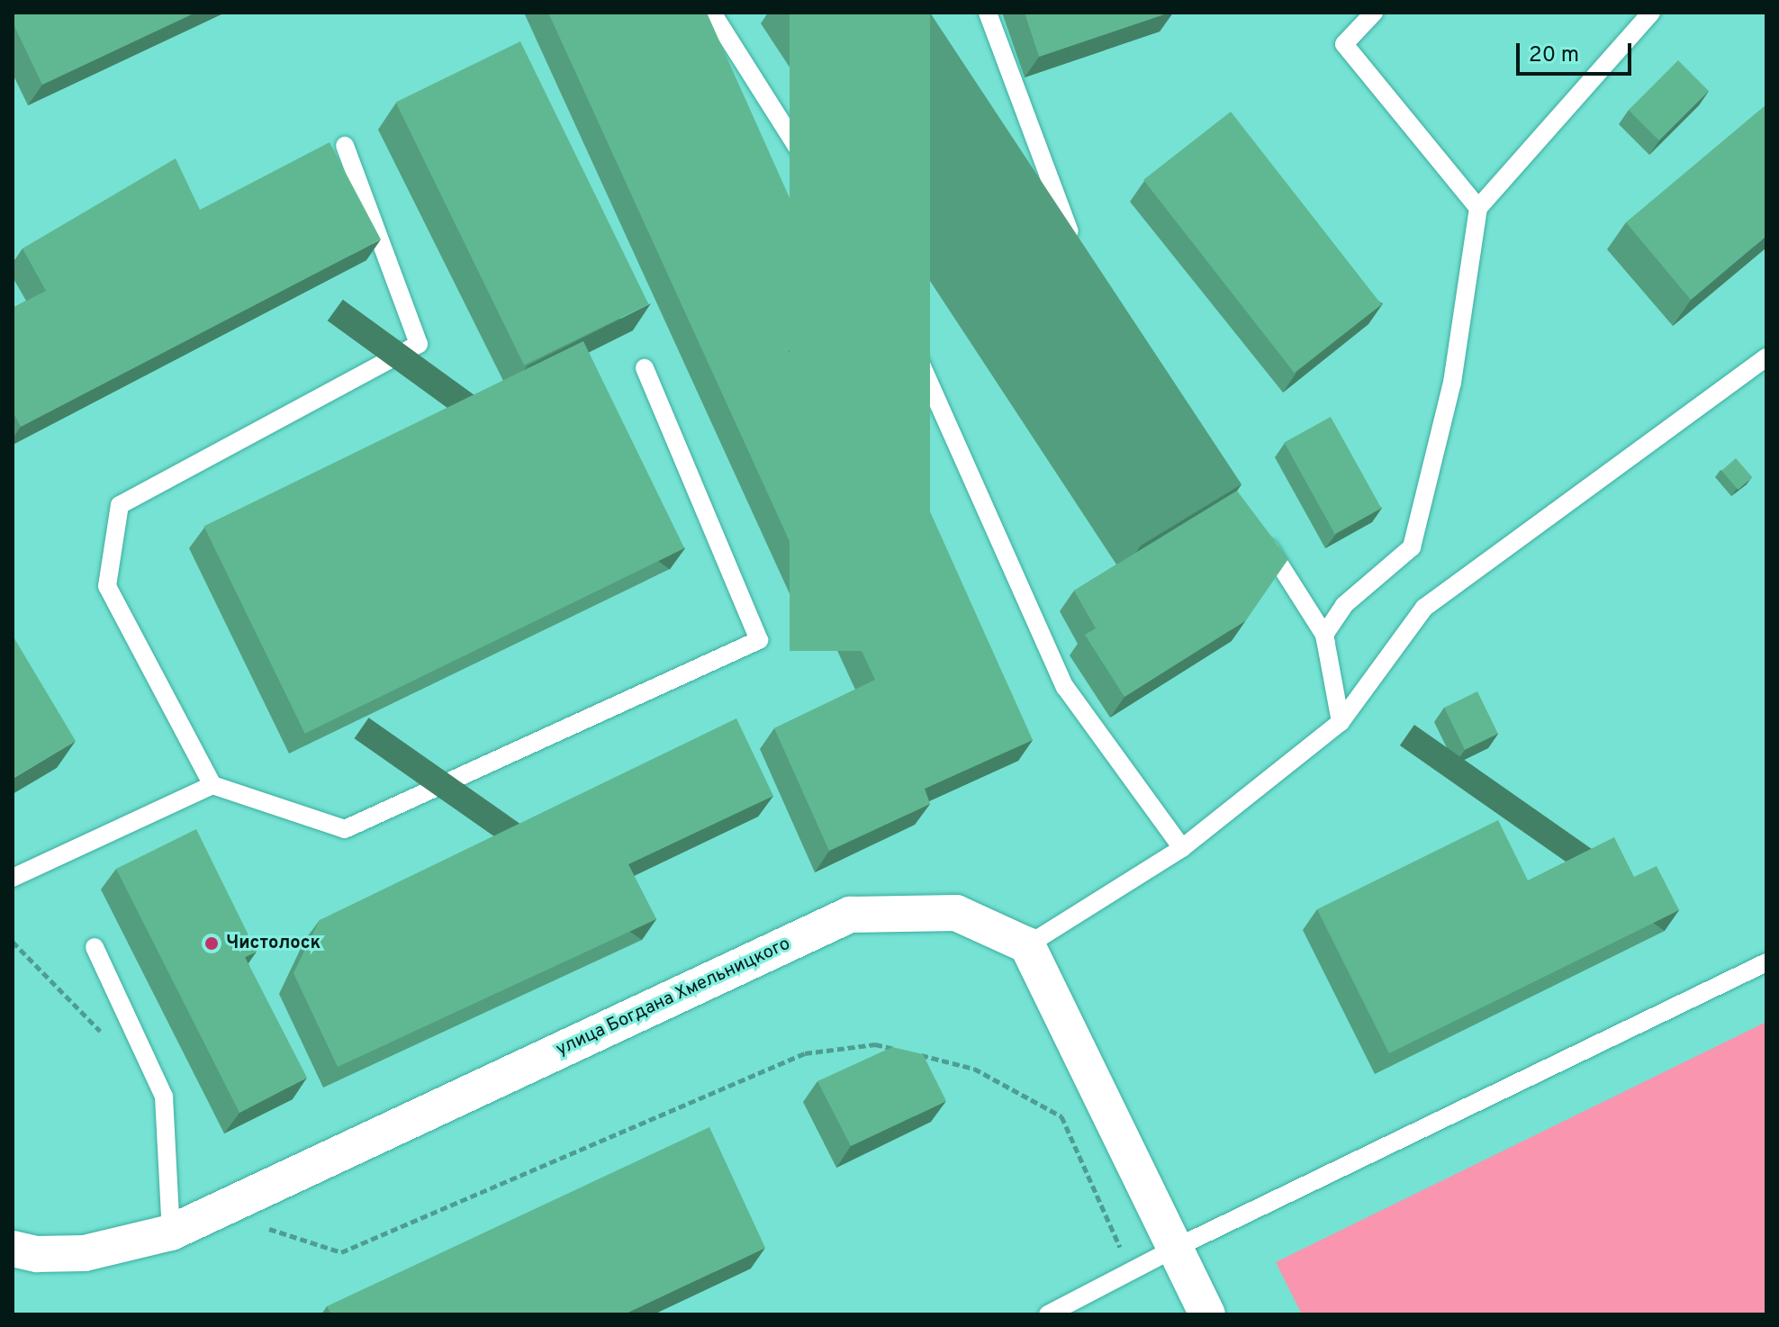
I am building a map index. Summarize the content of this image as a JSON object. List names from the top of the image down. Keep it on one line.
{"streets":{"street":["улица Богдана Хмельницкого"]},"places":["Чистолоск"],"scale_bar":"20 m"}
